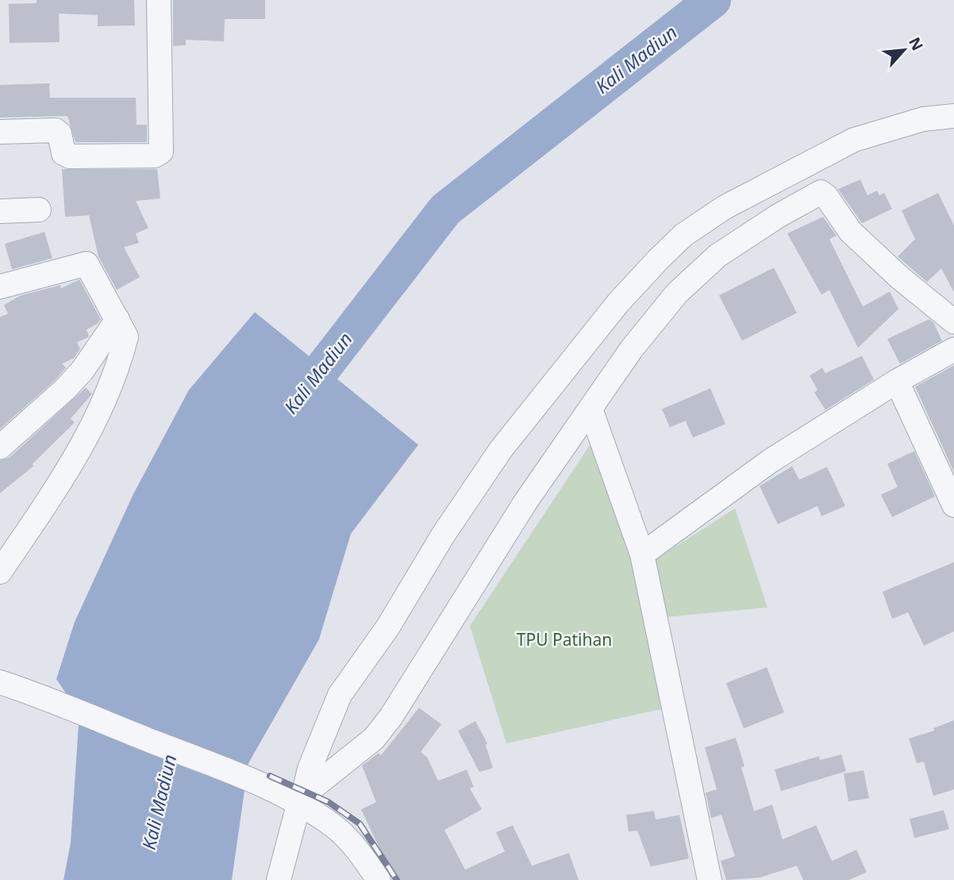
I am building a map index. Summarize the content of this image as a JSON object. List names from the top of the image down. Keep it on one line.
{"water":["Kali Madiun"],"parks":["TPU Patihan"],"north":"top right"}
